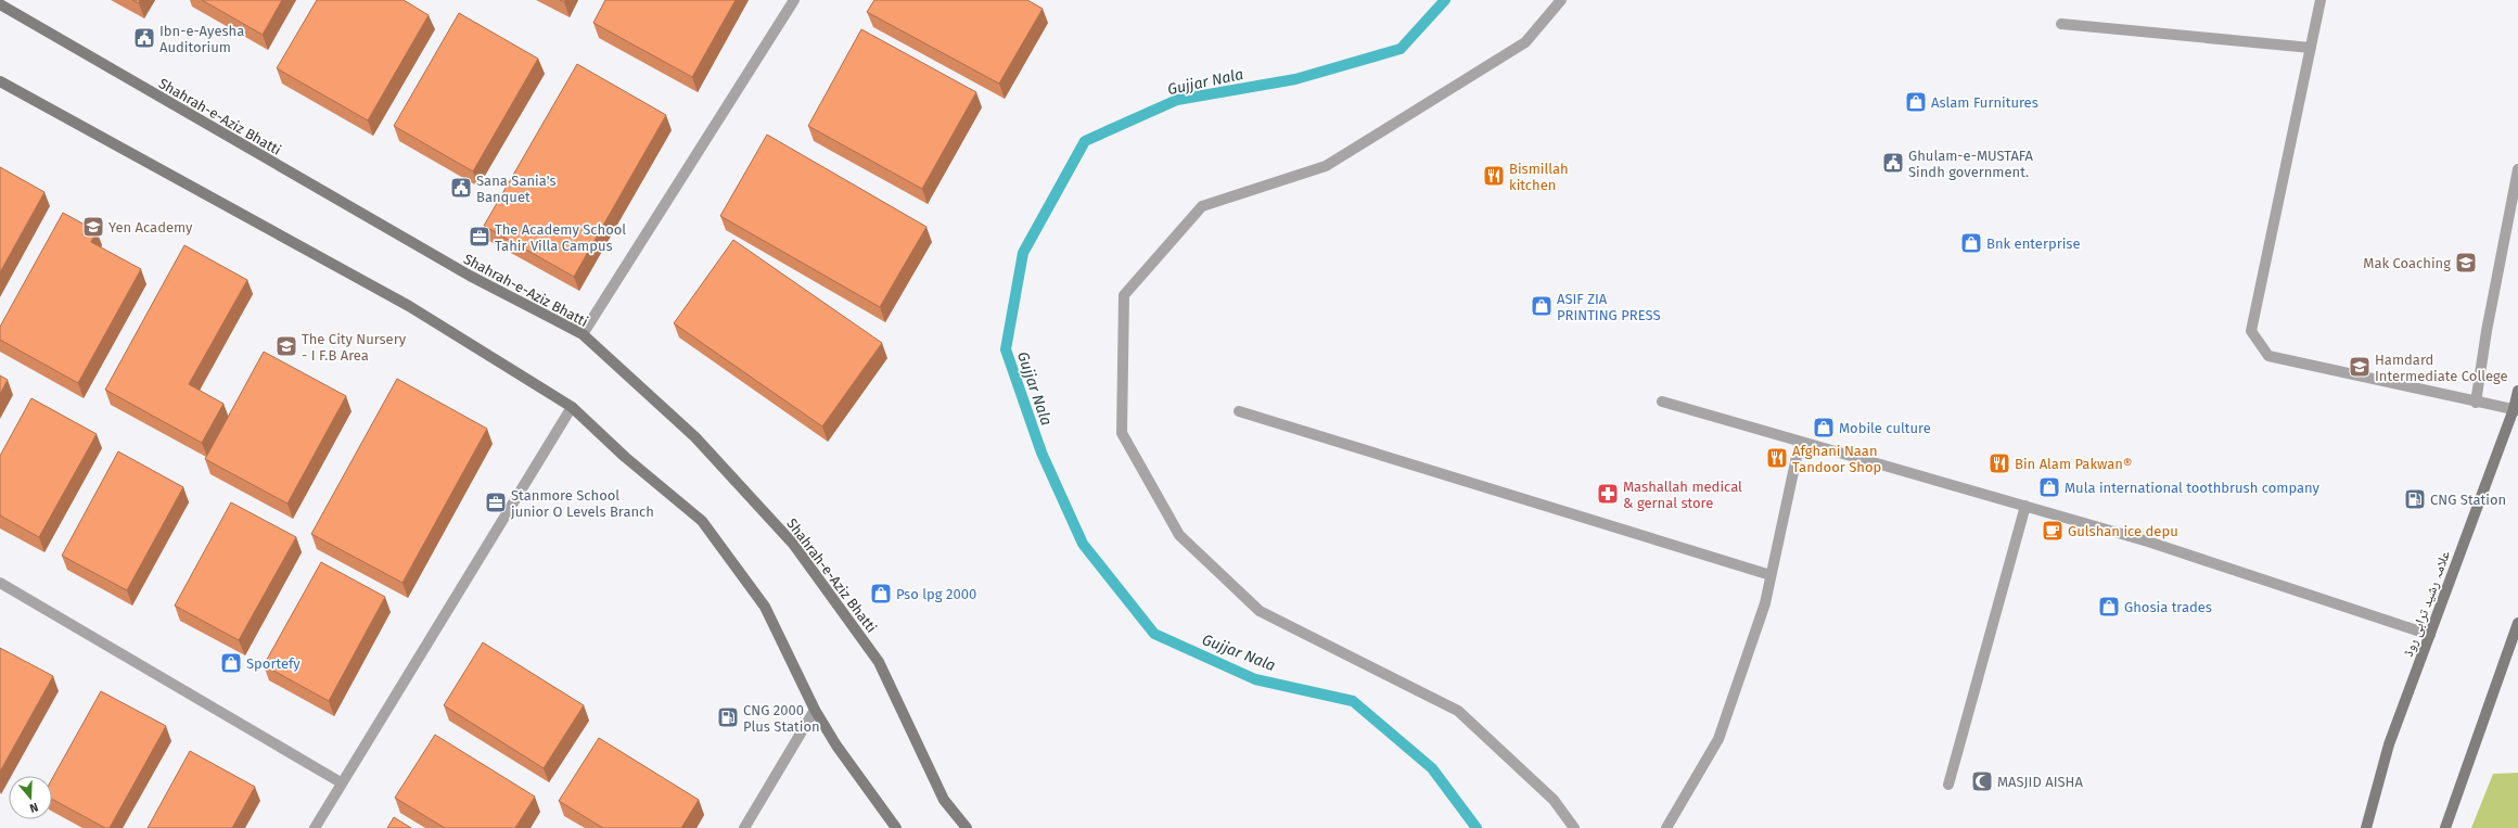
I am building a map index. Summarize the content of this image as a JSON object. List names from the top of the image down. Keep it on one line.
{"streets":{"main road":["Shahrah-e-Aziz Bhatti","علامہ رشید ترابی روڈ"]},"water":["Gujjar Nala"],"places":{"public building":["Ibn-e-Ayesha Auditorium","Ghulam-e-MUSTAFA Sindh government.","Sana Sania's Banquet"],"shop":["Aslam Furnitures","Bnk enterprise","ASIF ZIA PRINTING PRESS","Mobile culture","Mula international toothbrush company","Pso lpg 2000","Ghosia trades","Sportefy"],"restaurant":["Bismillah kitchen","Afghani Naan Tandoor Shop","Bin Alam Pakwan®"],"school or university":["Yen Academy","Mak Coaching","The City Nursery - I F.B Area","Hamdard Intermediate College"],"office":["The Academy School Tahir Villa Campus","Stanmore School junior O Levels Branch"],"pharmacy":["Mashallah medical & gernal store"],"fuel station":["CNG Station","CNG 2000 Plus Station"],"cafe":["Gulshan ice depu"],"mosque":["MASJID AISHA"]},"north":"bottom"}
